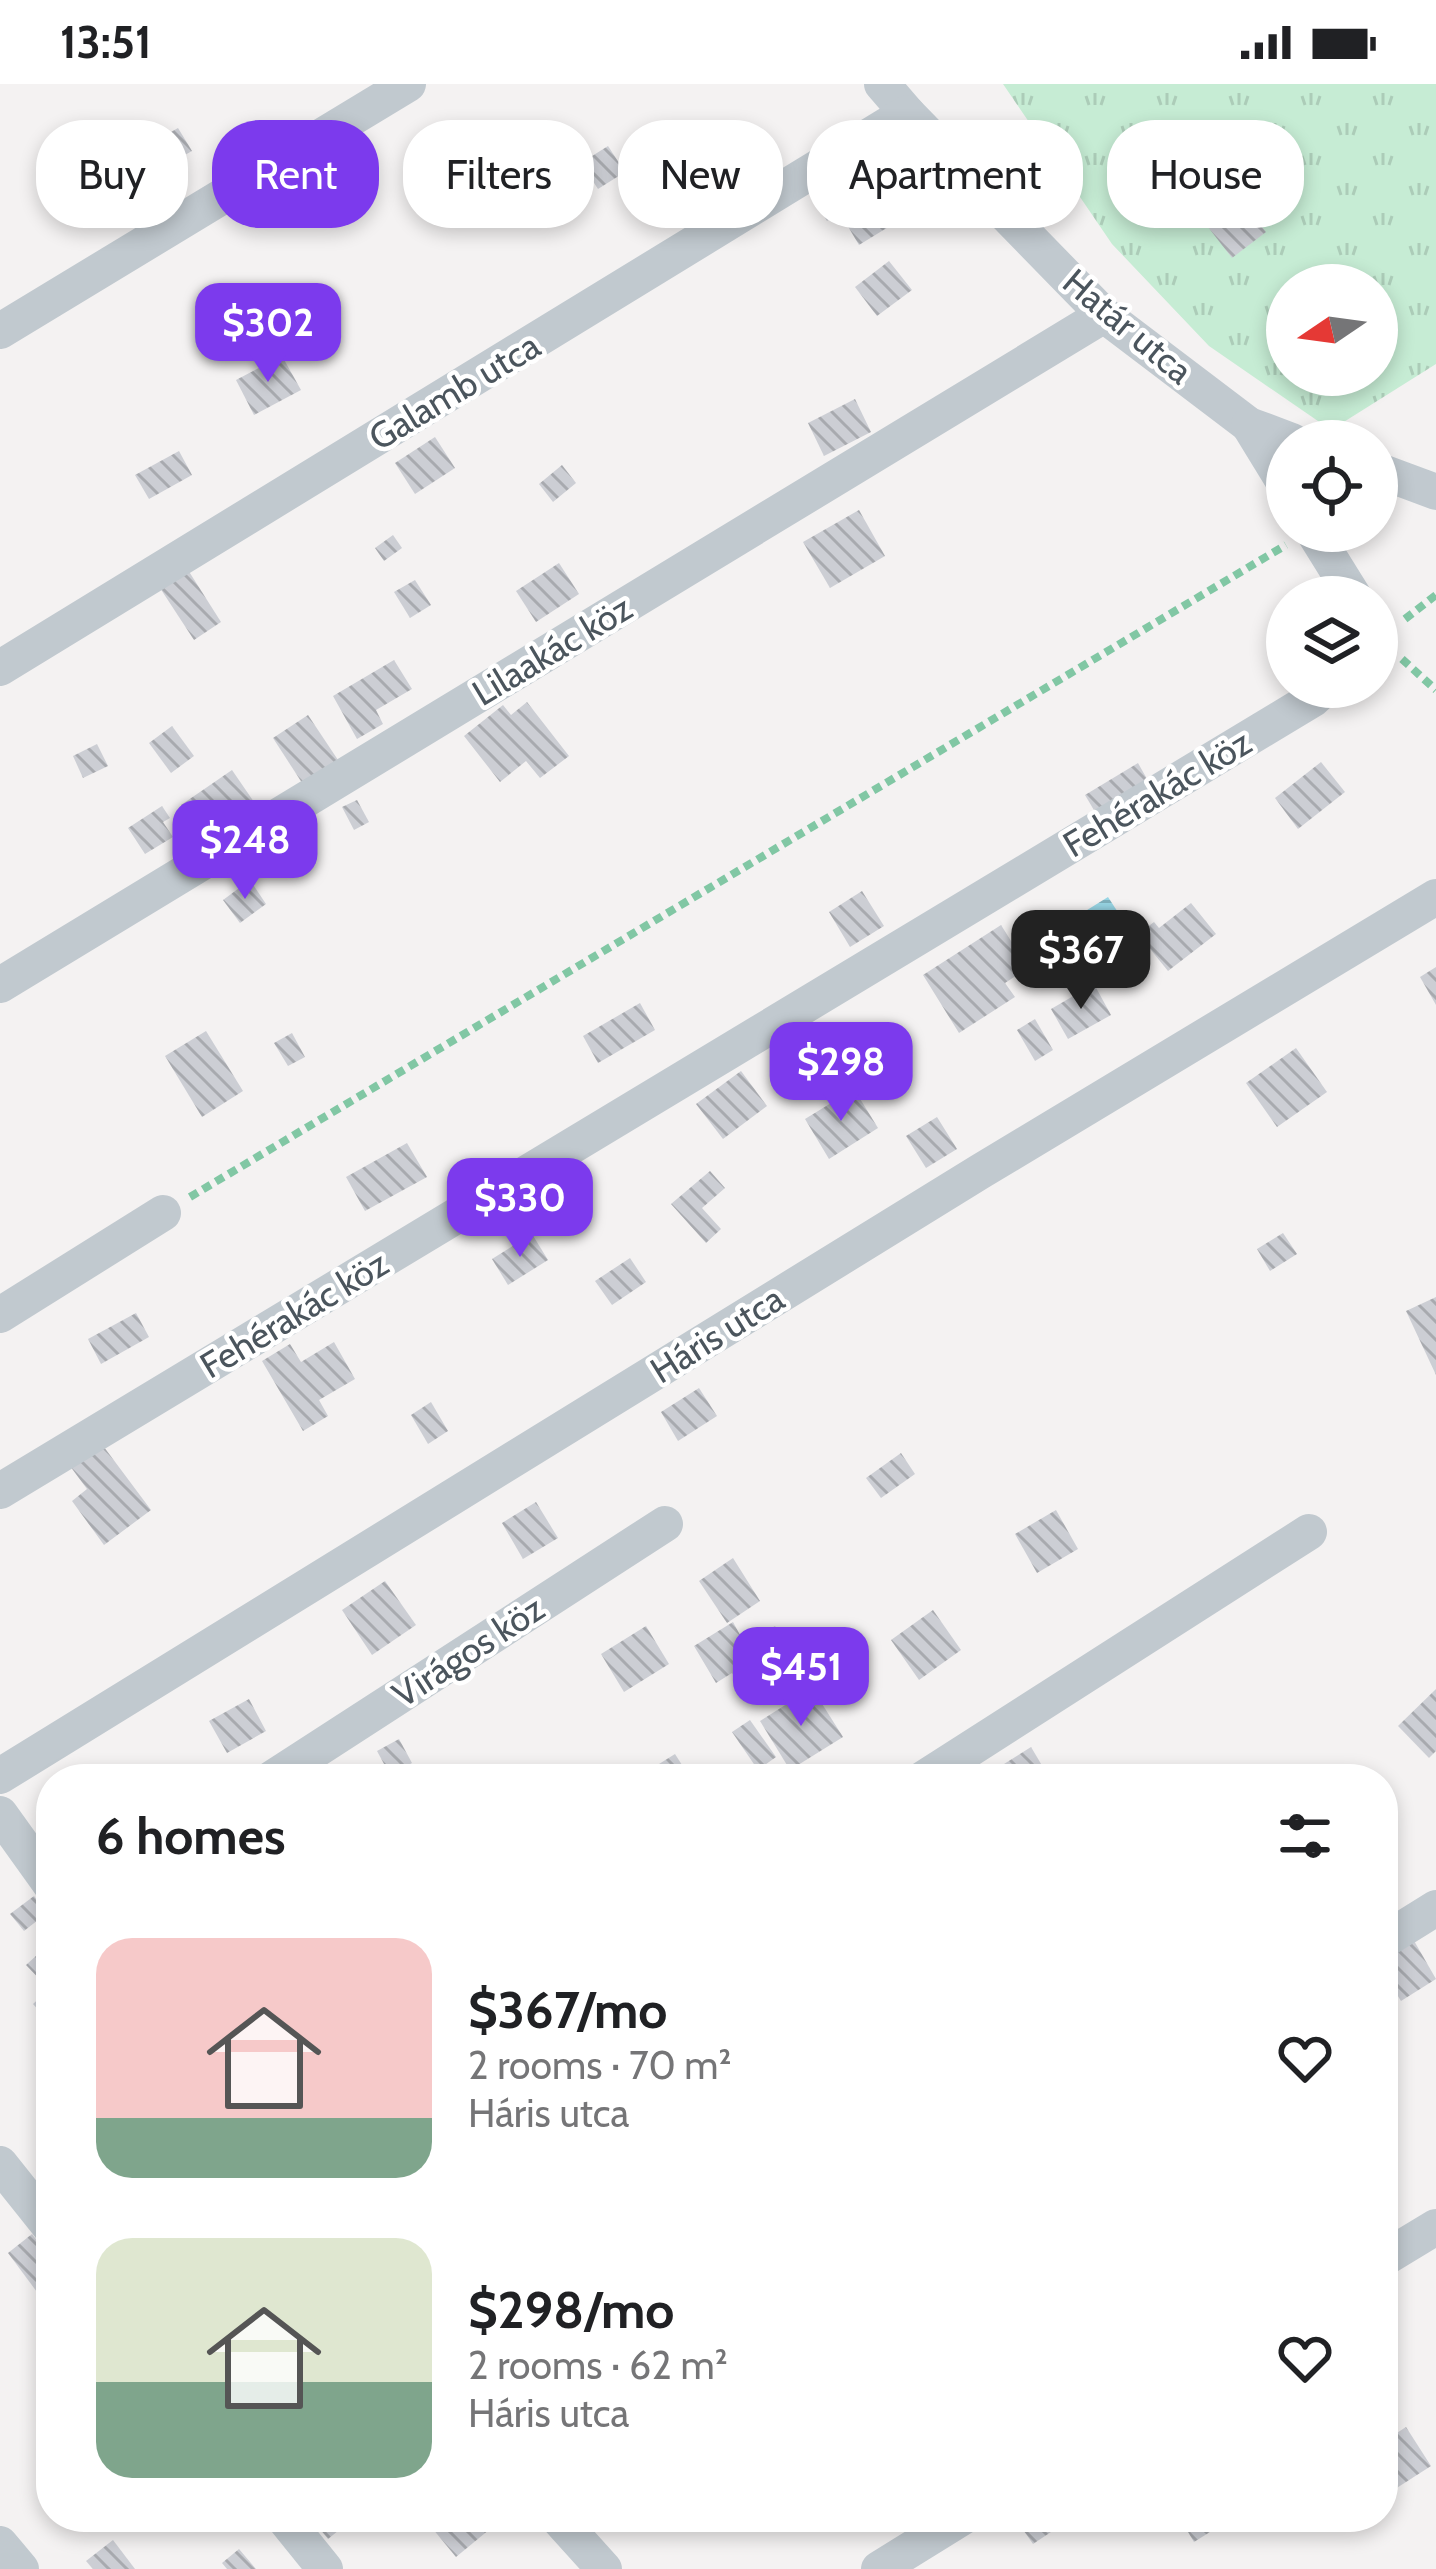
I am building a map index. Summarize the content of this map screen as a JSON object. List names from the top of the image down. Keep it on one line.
{"streets":{"street":["Határ utca","Galamb utca","Lilaakác köz","Fehérakác köz","Háris utca","Virágos köz"]},"crossings":[["Határ utca","Galamb utca"],["Határ utca","Lilaakác köz"]],"north":"left","page":{"status":"13:51","chip":["Buy","Rent","Filters","New","Apartment","House"],"price":["$302","$248","$367","$298","$330","$451"],"heading":"6 homes","list":[{"name":"$367/mo","note":"2 rooms · 70 m² · Háris utca"},{"name":"$298/mo","note":"2 rooms · 62 m² · Háris utca"}]}}
